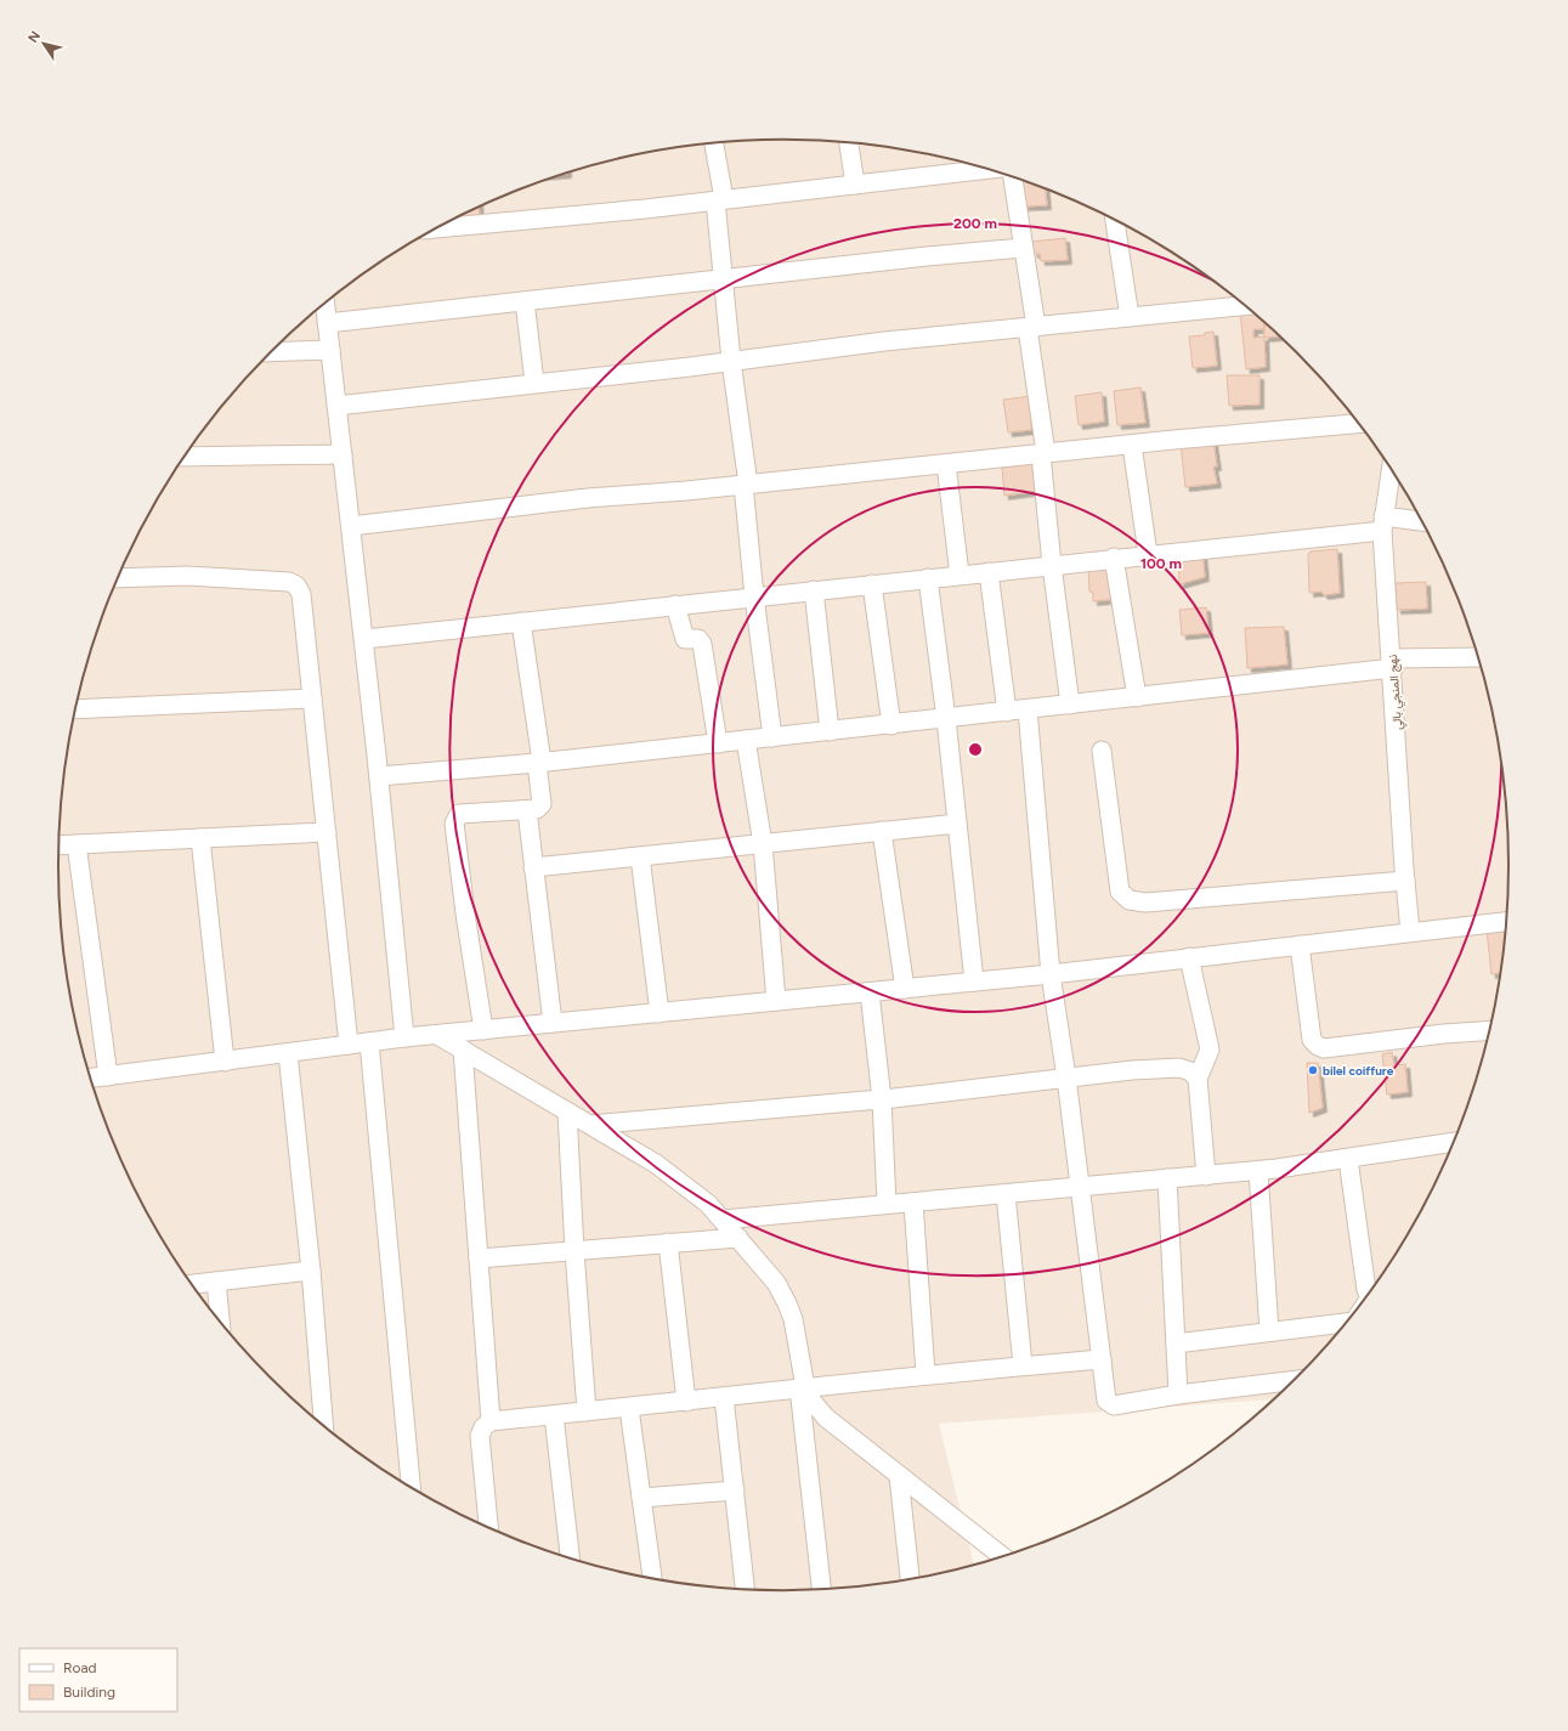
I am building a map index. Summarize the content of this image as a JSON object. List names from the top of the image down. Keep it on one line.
{"streets":{"street":["نهج المنجي بالي"]},"places":["bilel coiffure"],"legend":["Road","Building"],"north":"top left","rings":["200 m","100 m"]}
